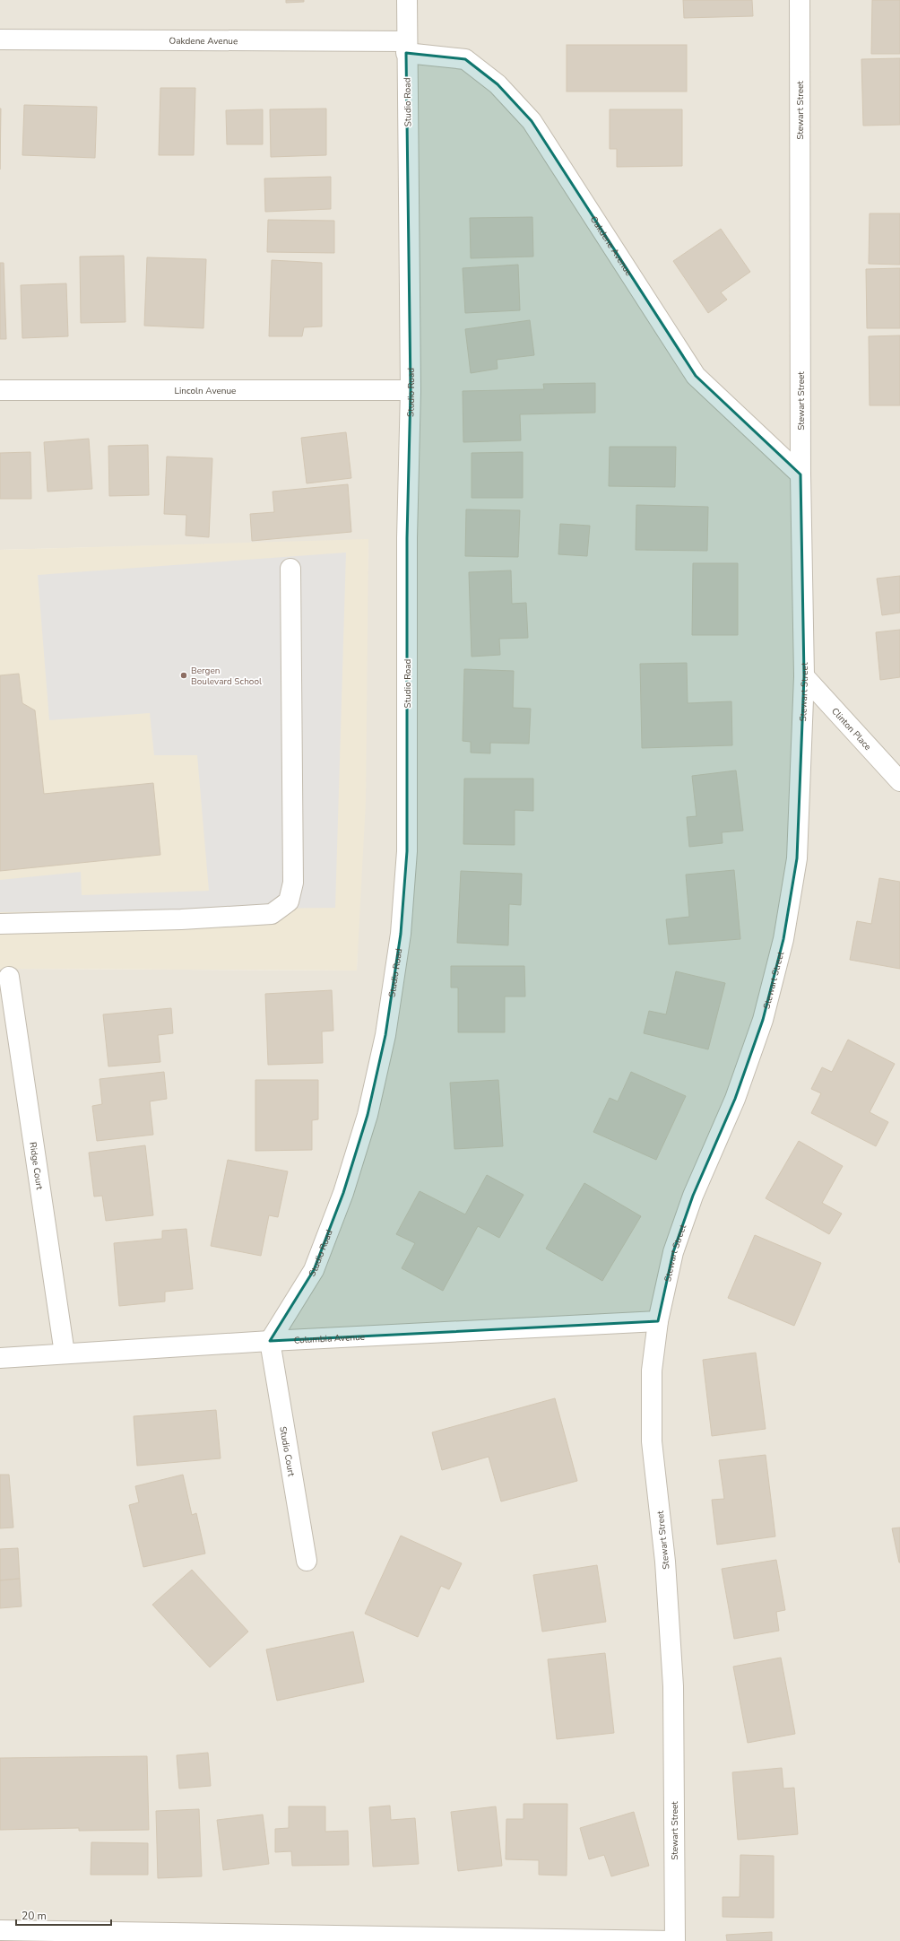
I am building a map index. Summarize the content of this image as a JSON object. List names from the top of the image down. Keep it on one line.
{"streets":{"street":["Oakdene Avenue","Studio Road","Stewart Street","Lincoln Avenue","Clinton Place","Ridge Court","Columbia Avenue","Studio Court"]},"crossings":[["Oakdene Avenue","Studio Road"],["Oakdene Avenue","Stewart Street"],["Studio Road","Lincoln Avenue"],["Studio Road","Columbia Avenue"],["Studio Road","Studio Court"],["Stewart Street","Clinton Place"],["Stewart Street","Columbia Avenue"],["Ridge Court","Columbia Avenue"],["Columbia Avenue","Studio Court"]],"places":["Bergen Boulevard School"],"scale_bar":"20 m"}
